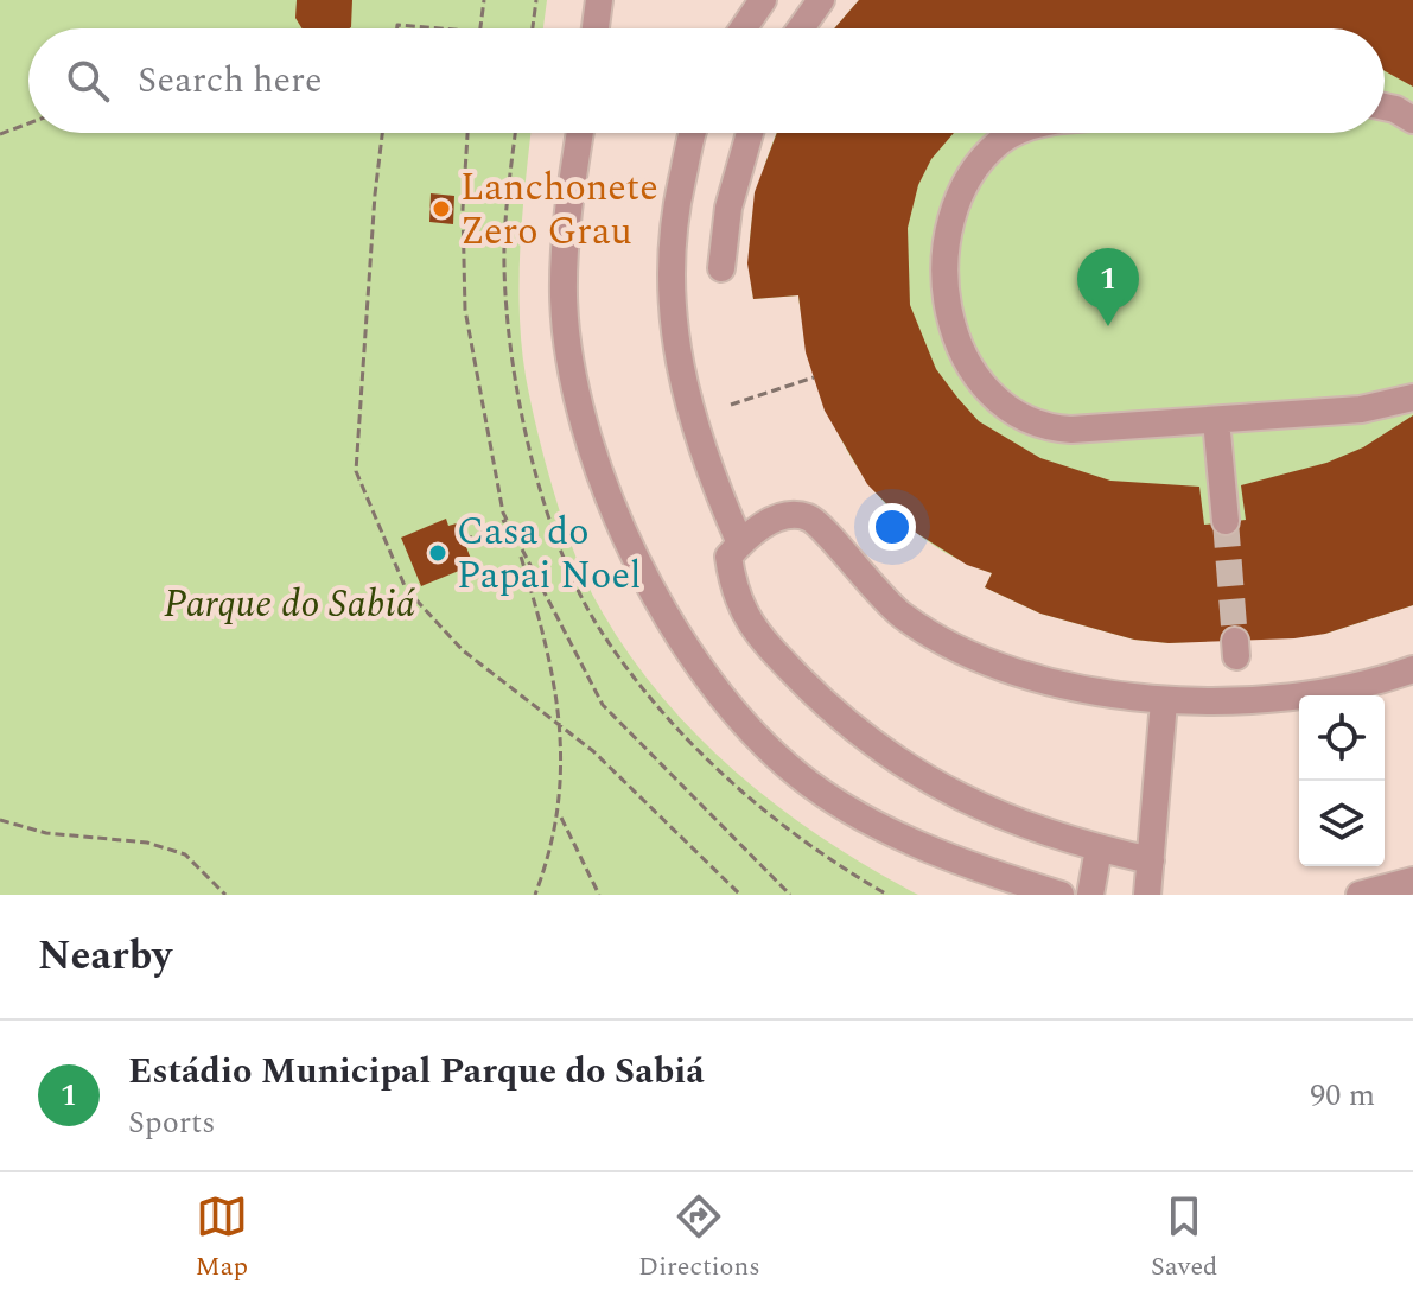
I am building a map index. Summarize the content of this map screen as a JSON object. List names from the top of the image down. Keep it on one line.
{"parks":["Parque do Sabiá"],"places":["Lanchonete Zero Grau","Casa do Papai Noel"],"page":{"search":"Search here","pins":"1","heading":"Nearby","list":[{"mark":"1","name":"Estádio Municipal Parque do Sabiá","note":"Sports","value":"90 m"}],"nav":["Map","Directions","Saved"]}}
